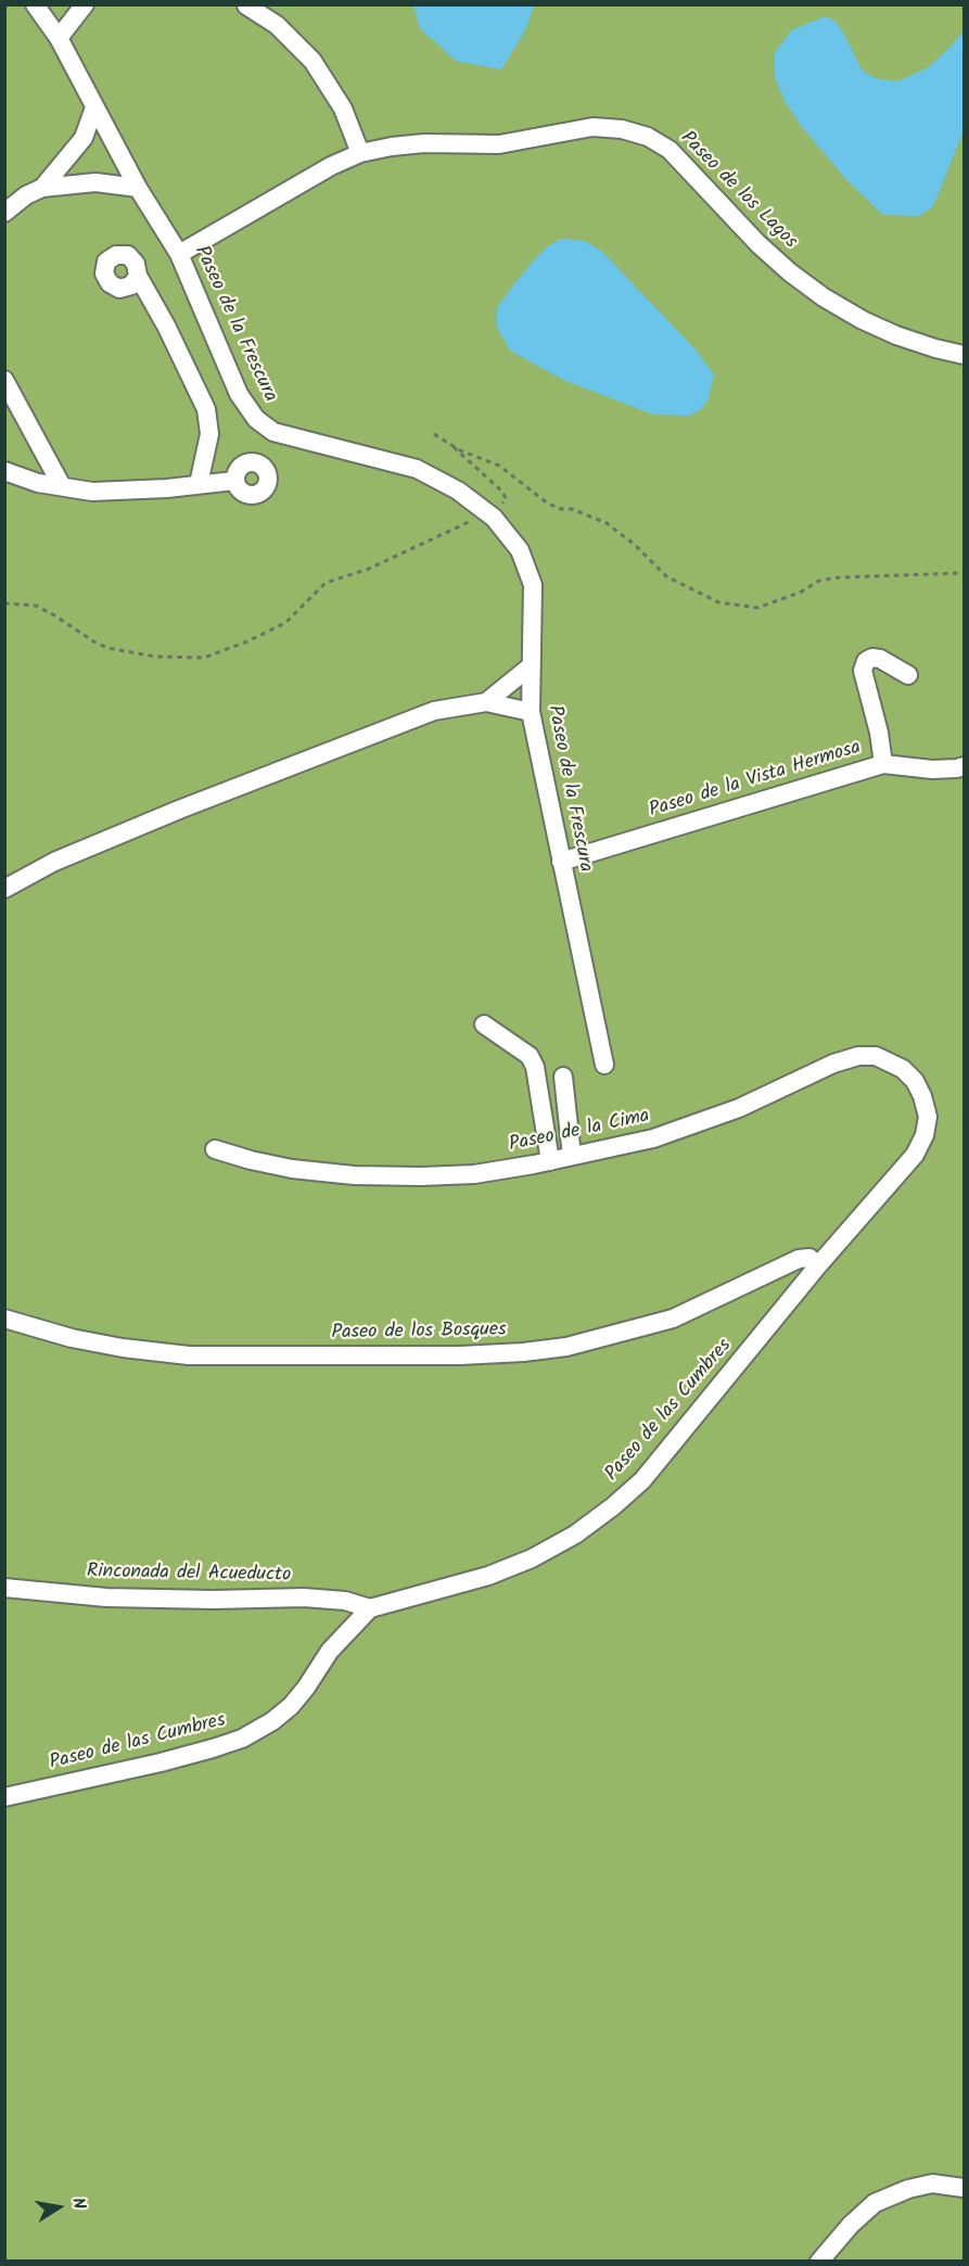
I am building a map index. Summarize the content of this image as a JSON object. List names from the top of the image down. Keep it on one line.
{"streets":{"street":["Paseo de los Lagos","Paseo de la Frescura","Paseo de la Vista Hermosa","Paseo de la Cima","Paseo de los Bosques","Paseo de las Cumbres","Rinconada del Acueducto"]},"crossings":[["Paseo de los Lagos","Paseo de la Frescura"],["Paseo de la Frescura","Paseo de la Vista Hermosa"],["Paseo de la Cima","Paseo de las Cumbres"],["Paseo de los Bosques","Paseo de las Cumbres"],["Paseo de las Cumbres","Rinconada del Acueducto"]],"north":"right"}
